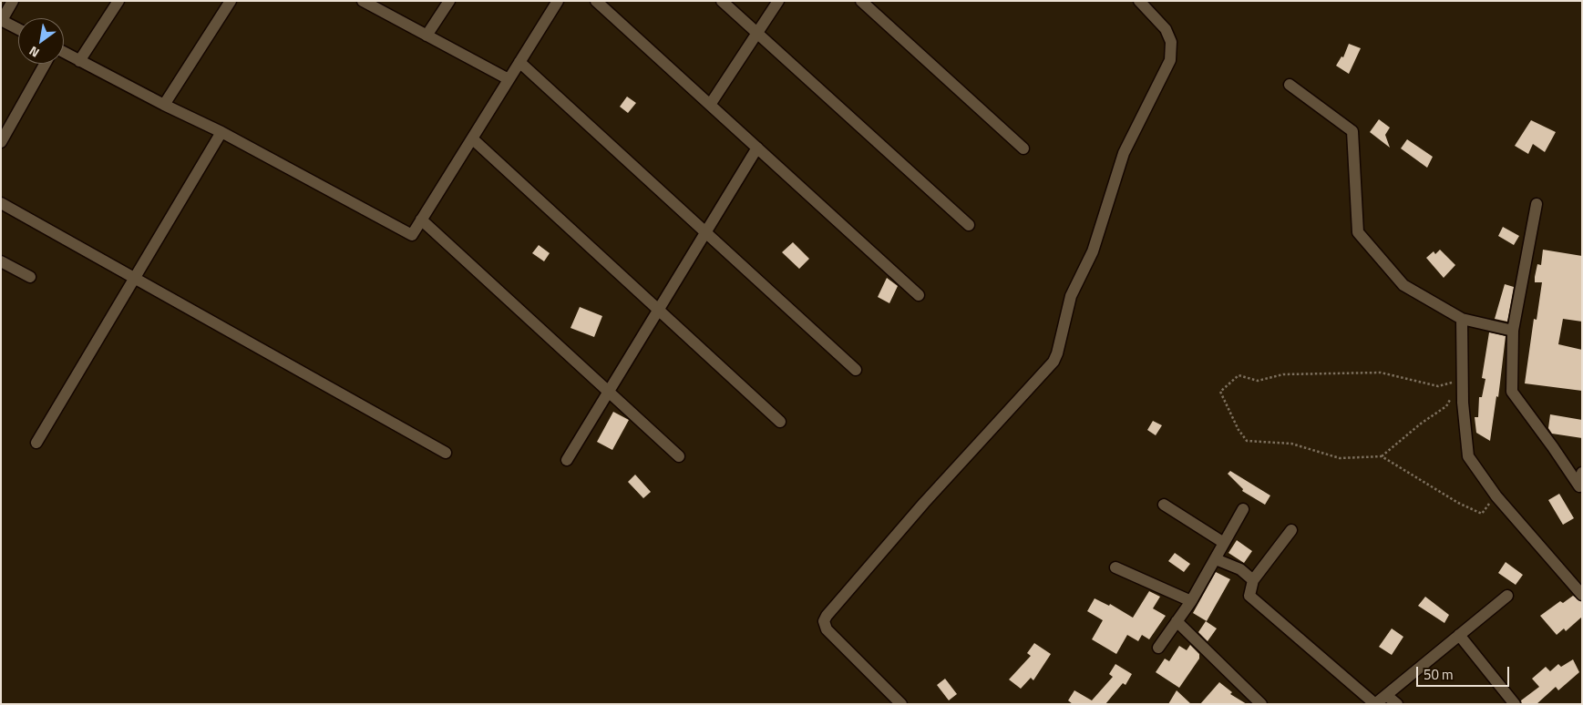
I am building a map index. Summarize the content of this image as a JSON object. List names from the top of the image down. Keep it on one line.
{"scale_bar":"50 m","north":"bottom left"}
